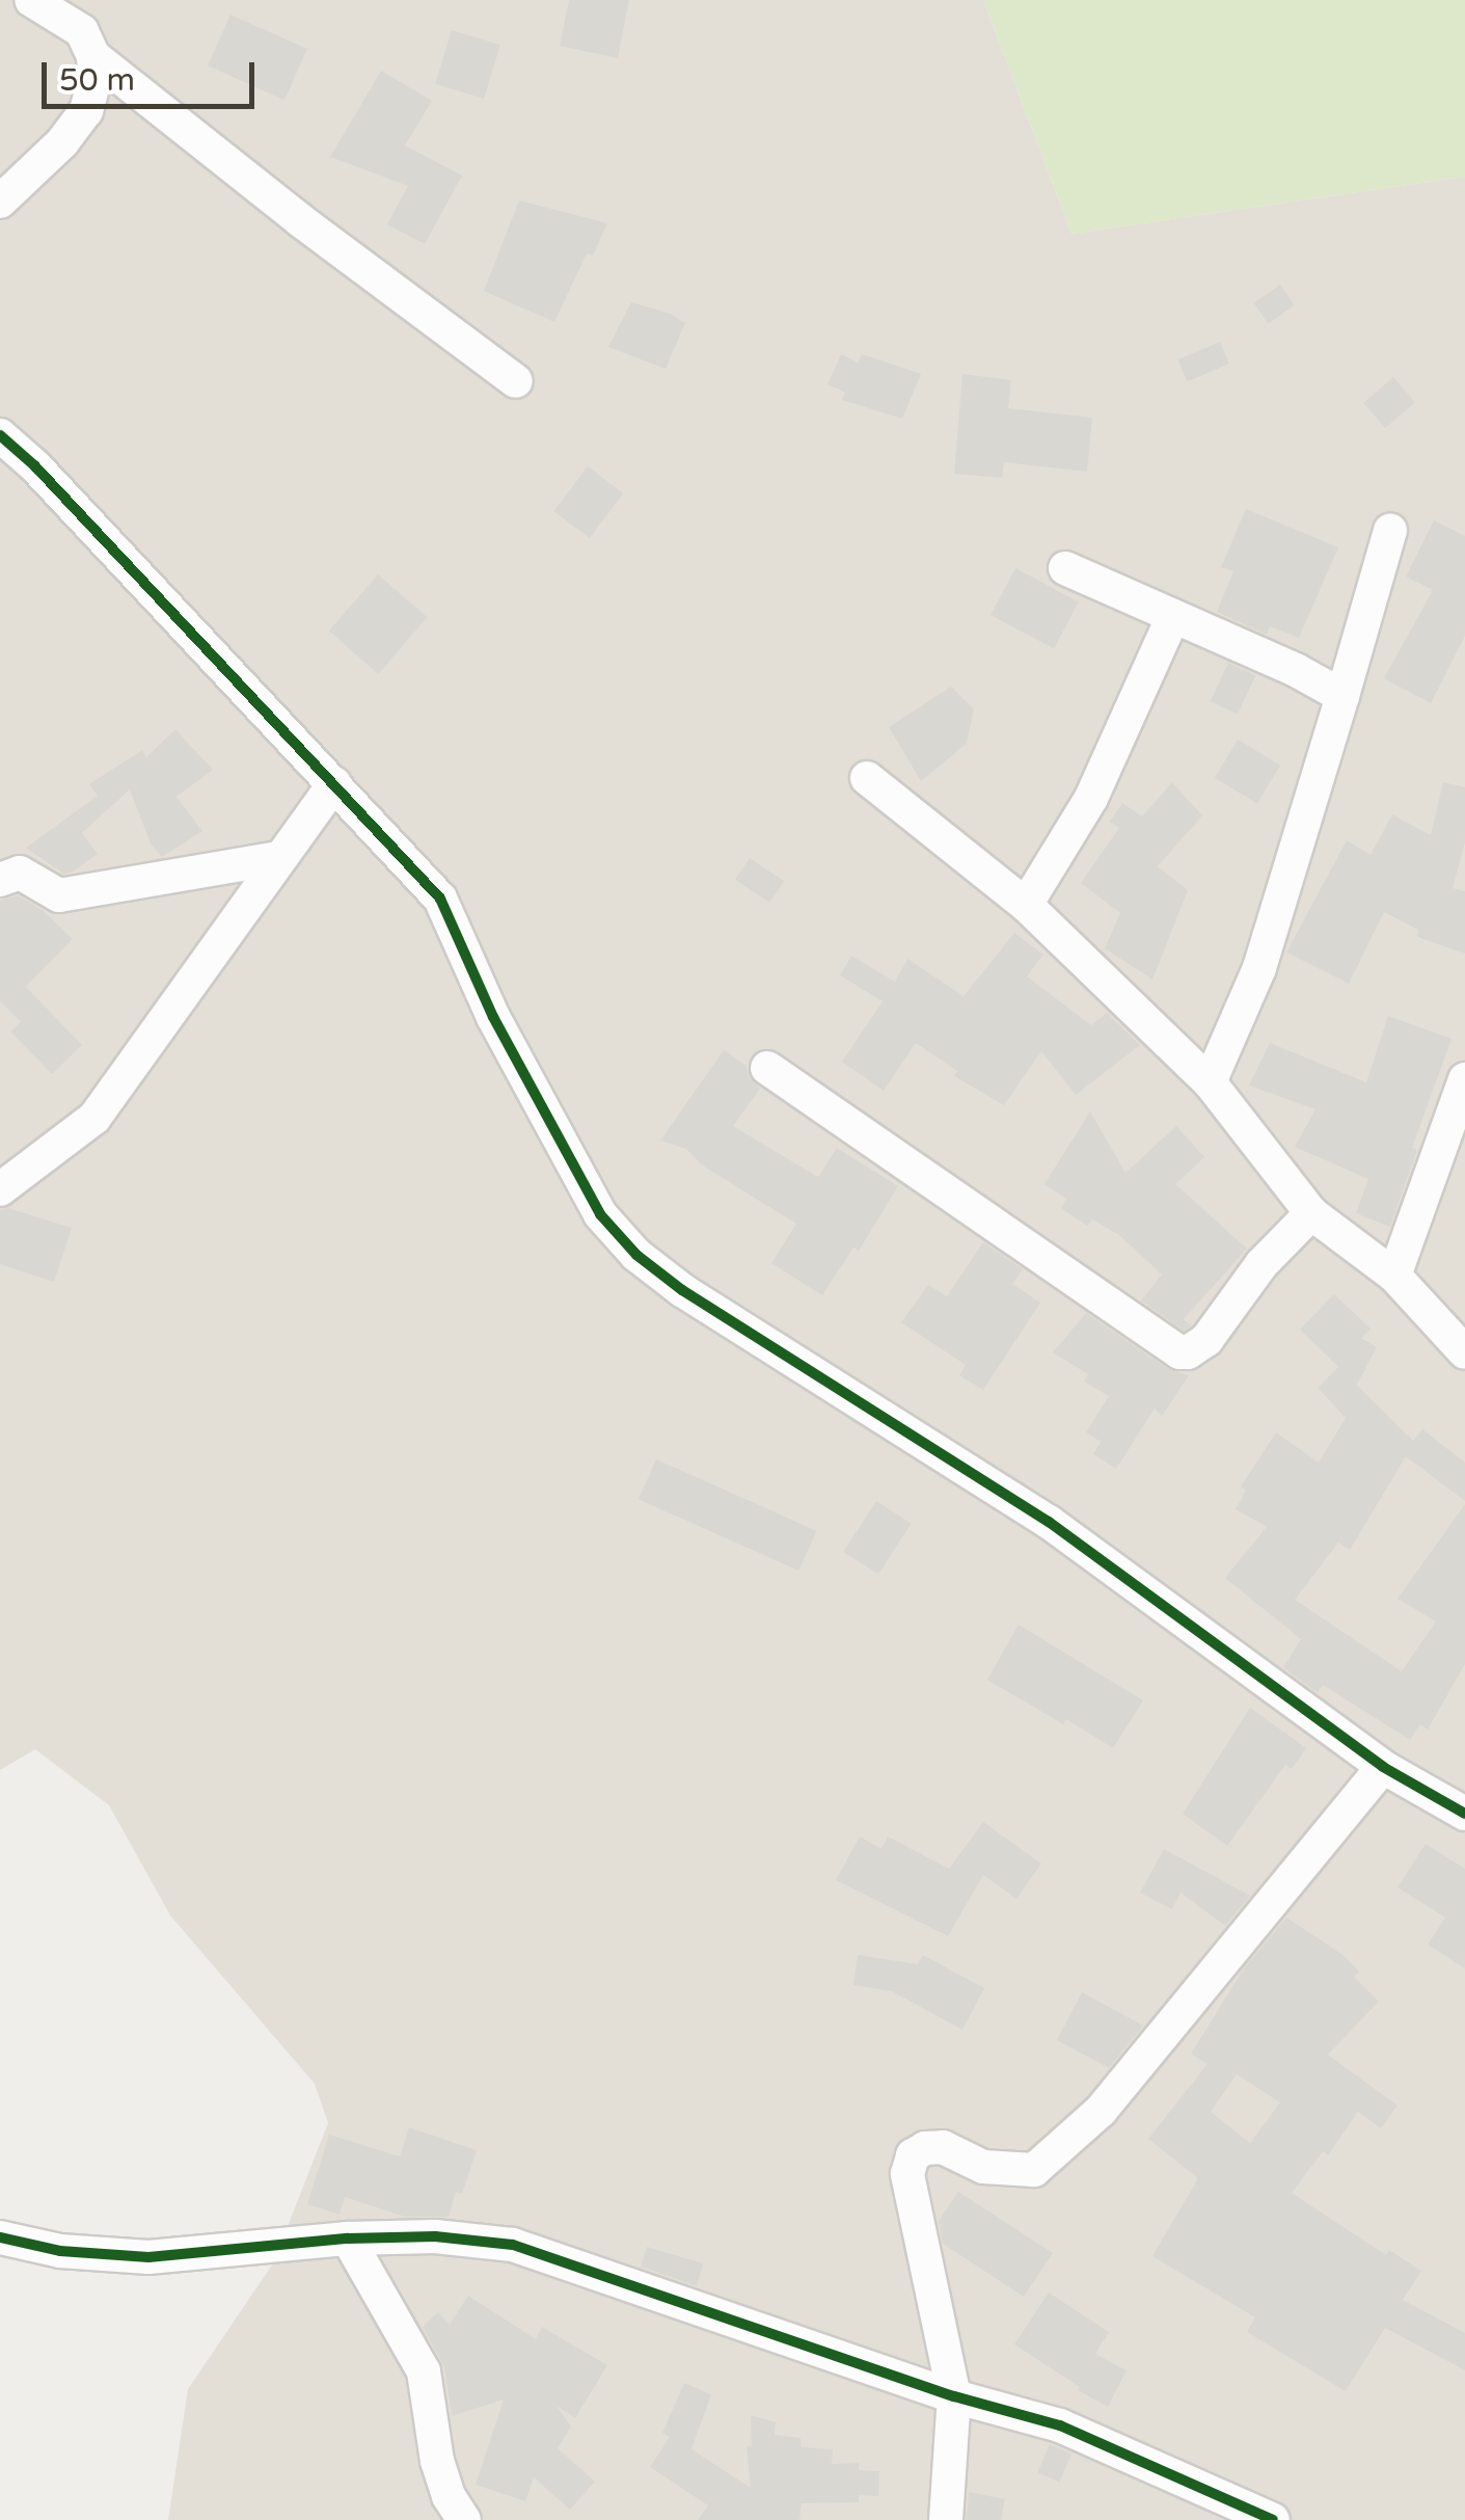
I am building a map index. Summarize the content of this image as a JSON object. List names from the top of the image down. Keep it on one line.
{"scale_bar":"50 m"}
